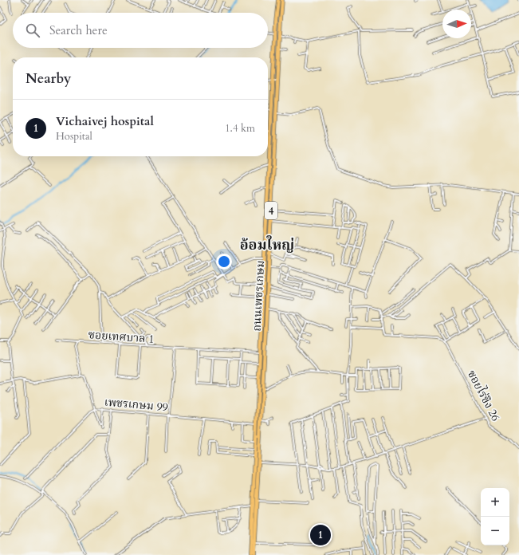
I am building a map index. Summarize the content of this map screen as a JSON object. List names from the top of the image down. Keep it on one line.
{"streets":{"main road":["4","ถนนเพชรเกษม"],"street":["ซอยเทศบาล 1","ซอยไร่ขิง 26","เพชรเกษม 99"]},"crossings":[["ถนนเพชรเกษม","ซอยเทศบาล 1"],["ถนนเพชรเกษม","เพชรเกษม 99"]],"districts":["อ้อมใหญ่"],"north":"right","page":{"search":"Search here","heading":"Nearby","list":[{"mark":"1","name":"Vichaivej hospital","note":"Hospital","value":"1.4 km"}],"map_buttons":["+","−"],"pins":"1"}}
